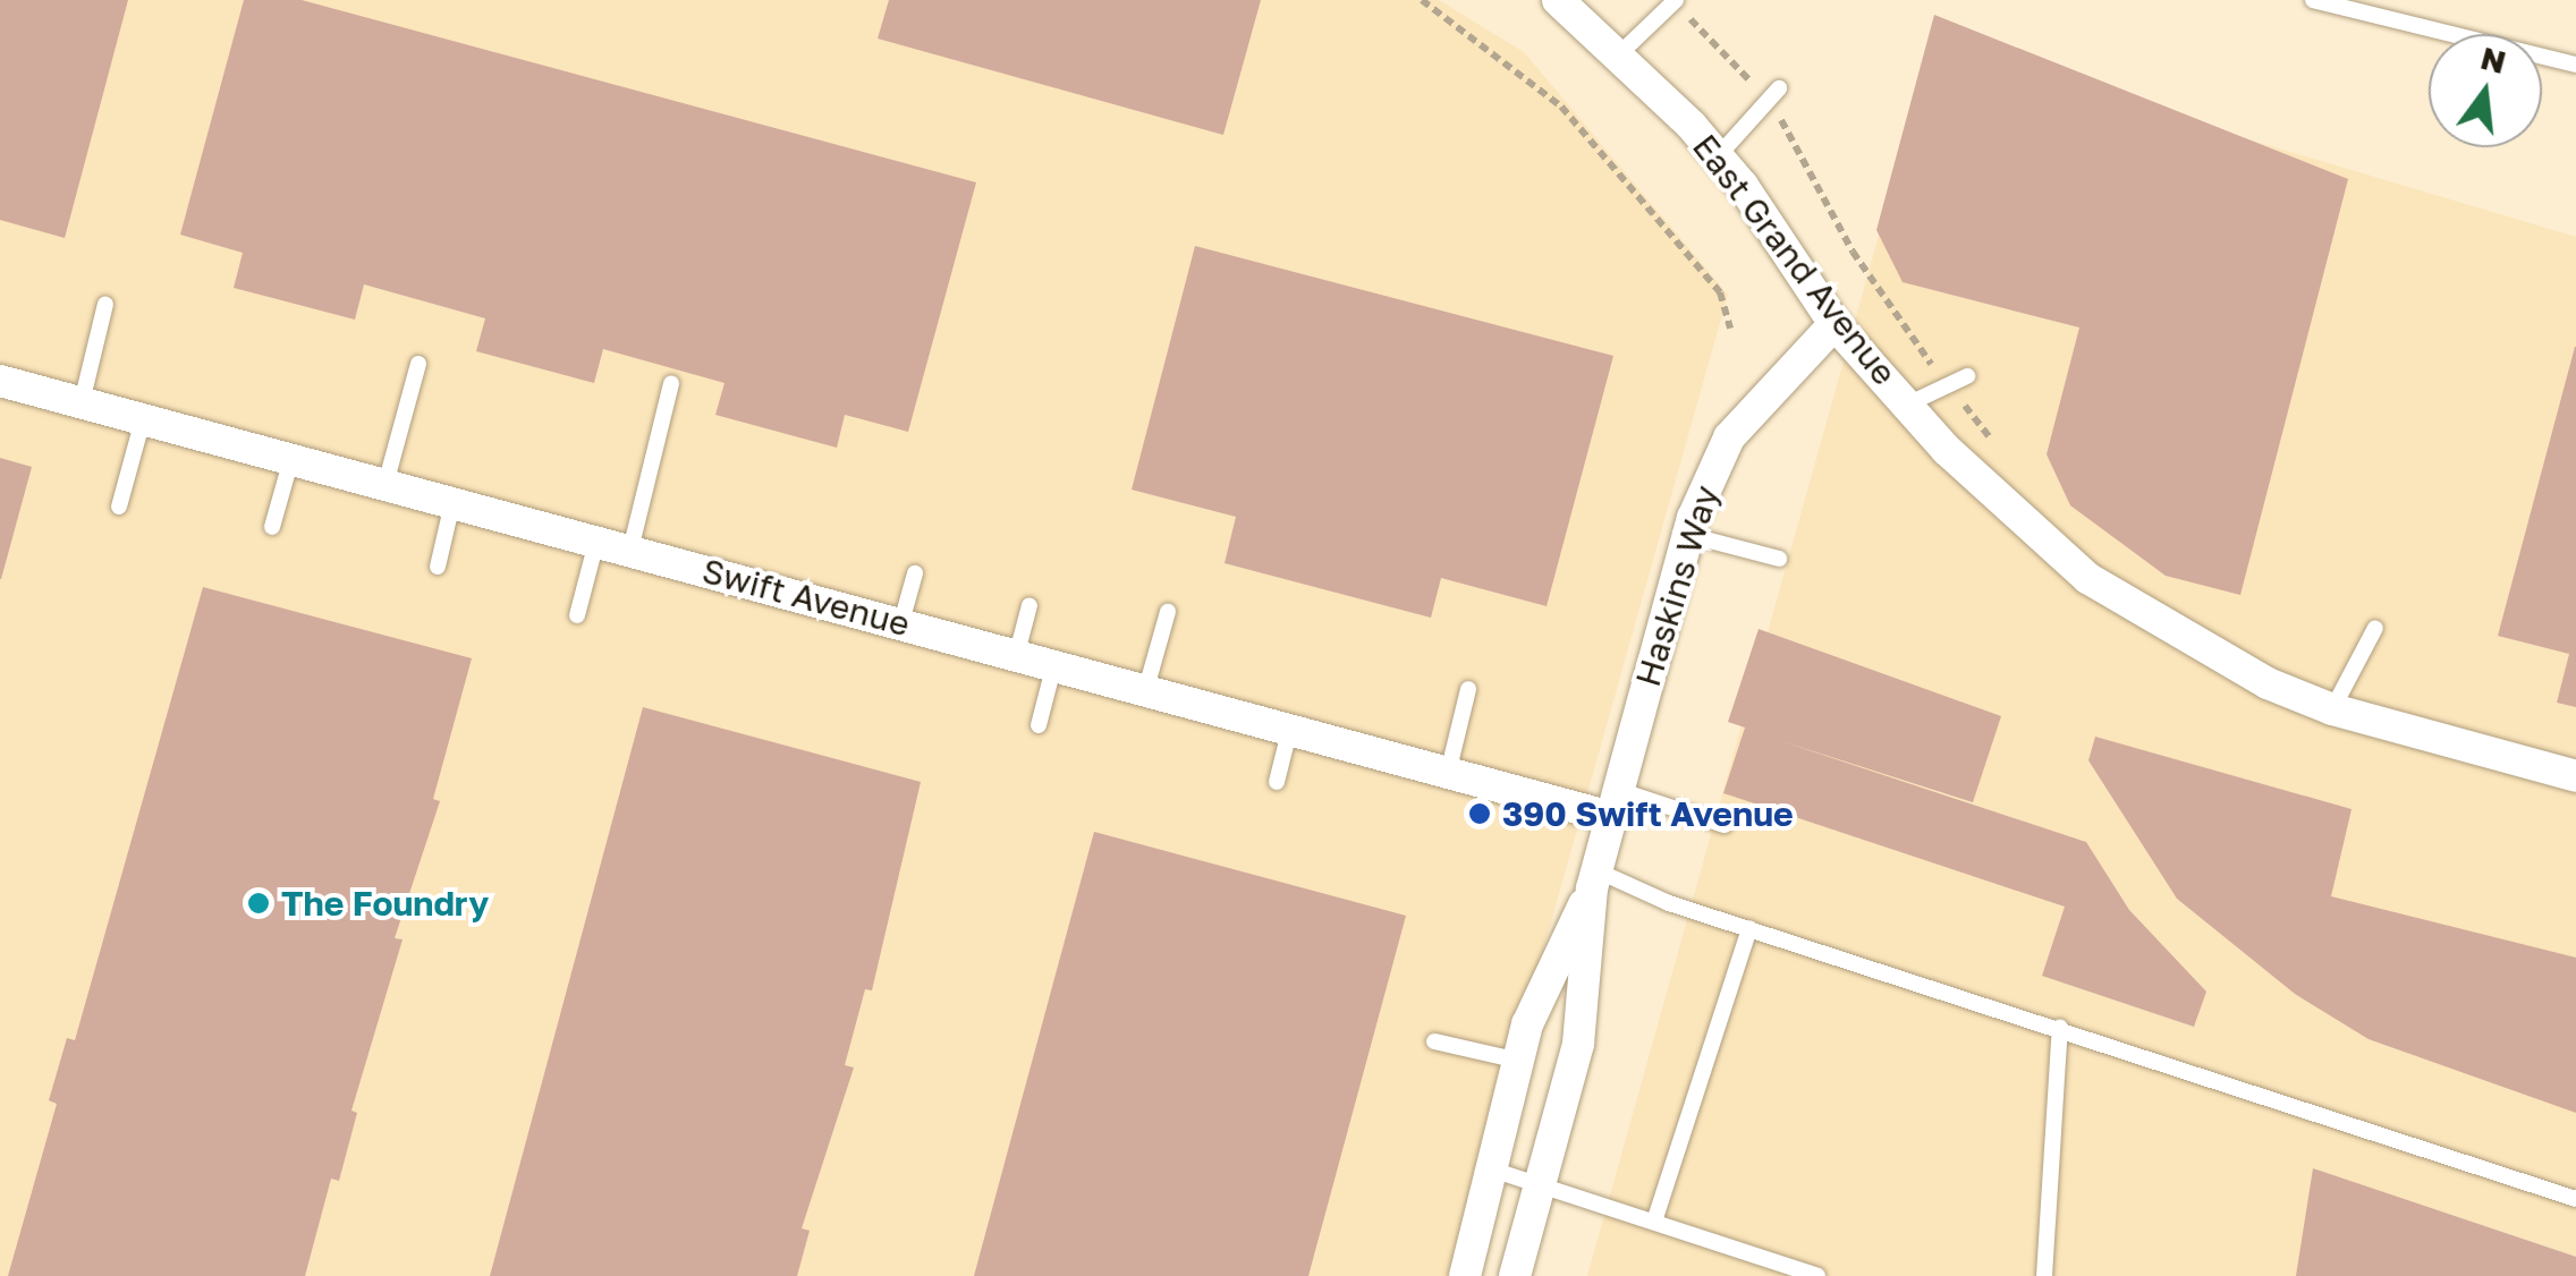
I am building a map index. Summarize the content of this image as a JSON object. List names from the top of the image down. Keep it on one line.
{"streets":{"street":["East Grand Avenue","Haskins Way","Swift Avenue"]},"crossings":[["East Grand Avenue","Haskins Way"],["Haskins Way","Swift Avenue"]],"places":["390 Swift Avenue","The Foundry"],"north":"top"}
